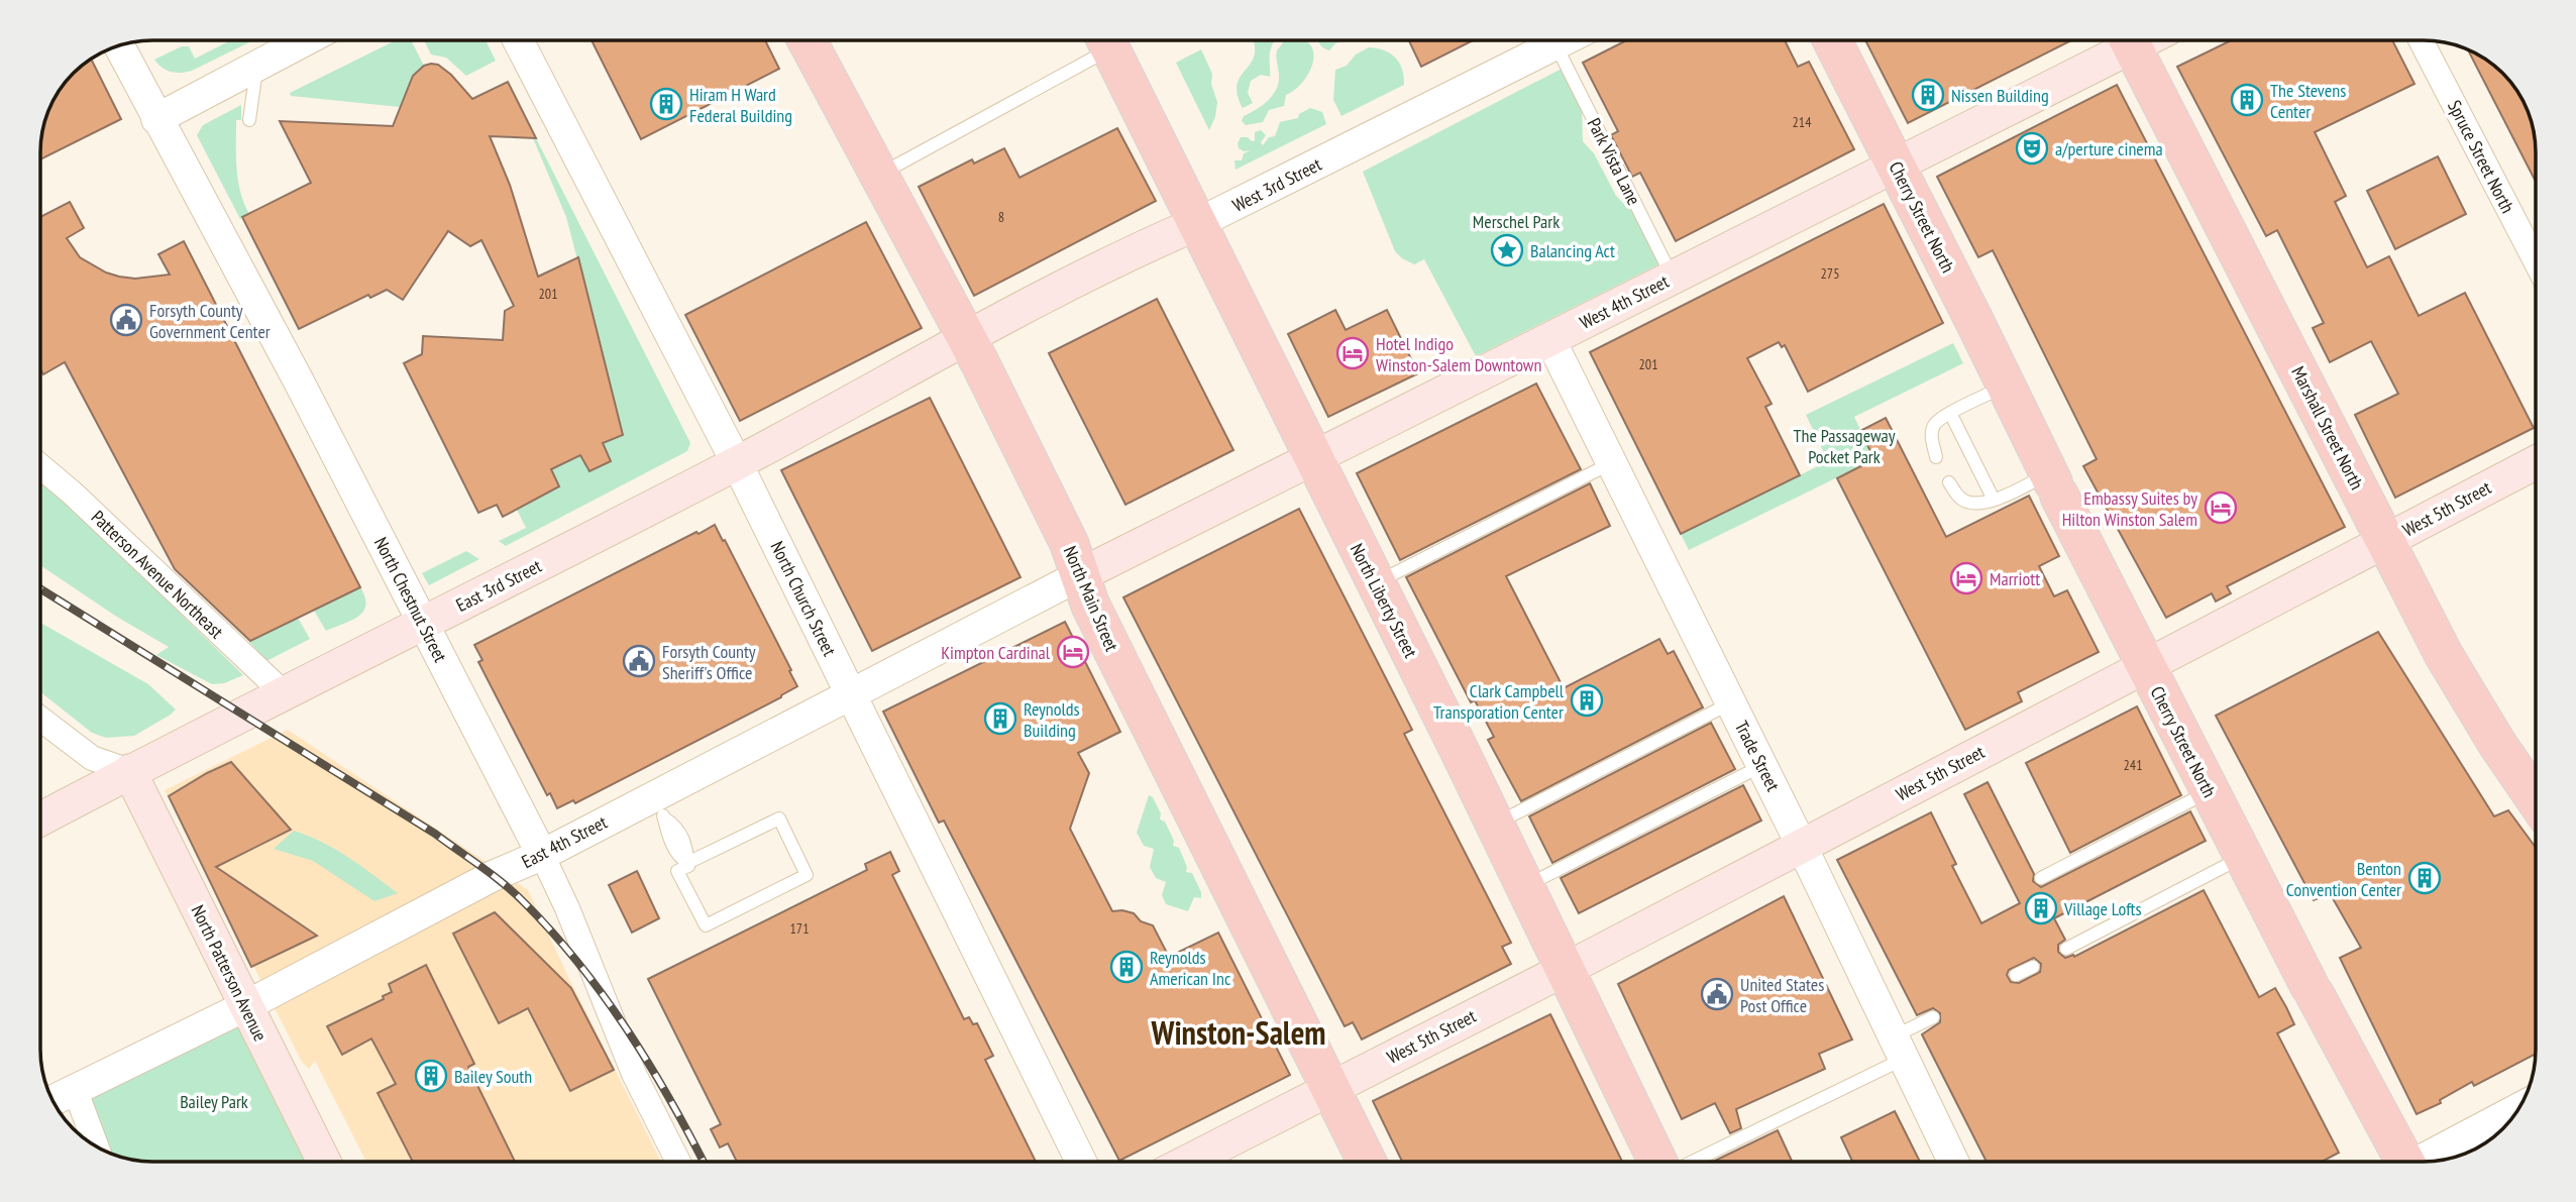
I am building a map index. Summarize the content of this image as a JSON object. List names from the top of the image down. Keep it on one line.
{"streets":{"main road":["West 3rd Street","Cherry Street North","West 4th Street","Marshall Street North","West 5th Street","East 3rd Street","North Main Street","North Liberty Street","North Patterson Avenue"],"street":["Spruce Street North","Patterson Avenue Northeast","North Church Street","North Chestnut Street","Trade Street","East 4th Street"],"lane":["Park Vista Lane"]},"crossings":[["Park Vista Lane","West 4th Street"],["West 3rd Street","East 3rd Street"],["West 3rd Street","North Main Street"],["West 3rd Street","North Liberty Street"],["Cherry Street North","West 4th Street"],["Cherry Street North","West 5th Street"],["West 4th Street","North Main Street"],["West 4th Street","North Liberty Street"],["West 4th Street","Trade Street"],["West 4th Street","East 4th Street"],["Marshall Street North","West 5th Street"],["West 5th Street","North Main Street"],["West 5th Street","North Liberty Street"],["West 5th Street","Trade Street"],["Patterson Avenue Northeast","East 3rd Street"],["East 3rd Street","North Church Street"],["East 3rd Street","North Main Street"],["East 3rd Street","North Chestnut Street"],["East 3rd Street","North Patterson Avenue"],["North Church Street","East 4th Street"],["North Main Street","East 4th Street"],["North Chestnut Street","East 4th Street"],["East 4th Street","North Patterson Avenue"]],"districts":["Winston-Salem"],"parks":["Merschel Park","The Passageway Pocket Park","Bailey Park"],"places":{"building":["Nissen Building","The Stevens Center","Hiram H Ward Federal Building","Clark Campbell Transporation Center","Reynolds Building","Benton Convention Center","Village Lofts","Reynolds American Inc","Bailey South"],"theatre":["a/perture cinema"],"place":["Balancing Act"],"public building":["Forsyth County Government Center","Forsyth County Sheriff's Office","United States Post Office"],"hotel":["Hotel Indigo Winston-Salem Downtown","Embassy Suites by Hilton Winston Salem","Marriott","Kimpton Cardinal"]},"house_numbers":["214","8","275","201","201","241","171"]}
